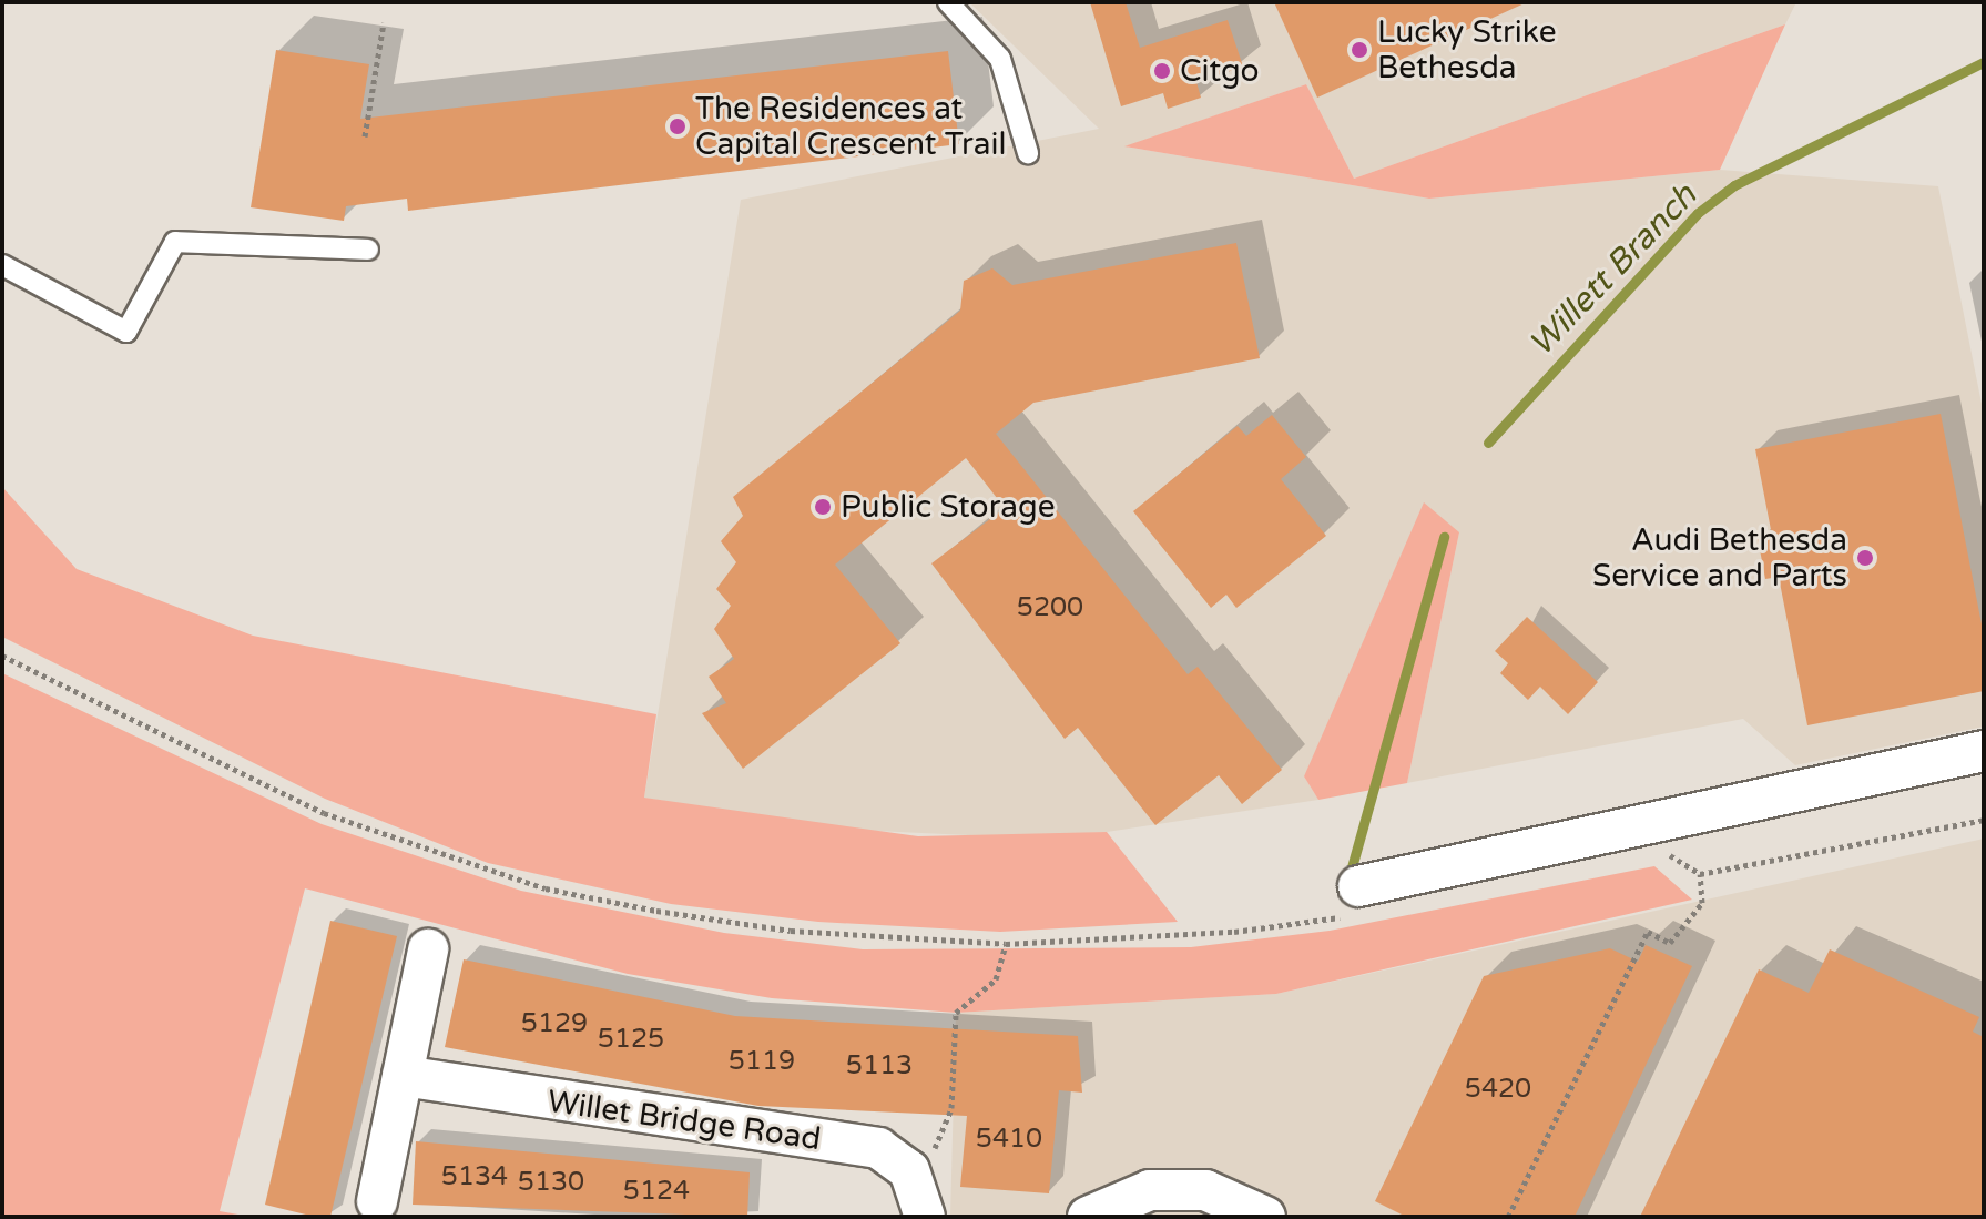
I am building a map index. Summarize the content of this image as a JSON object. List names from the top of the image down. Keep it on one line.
{"streets":{"street":["Willet Bridge Road"]},"water":["Willett Branch"],"places":["Lucky Strike Bethesda","Citgo","The Residences at Capital Crescent Trail","Public Storage","Audi Bethesda Service and Parts"],"house_numbers":["5200","5129","5125","5119","5113","5420","5410","5134","5130","5124"]}
